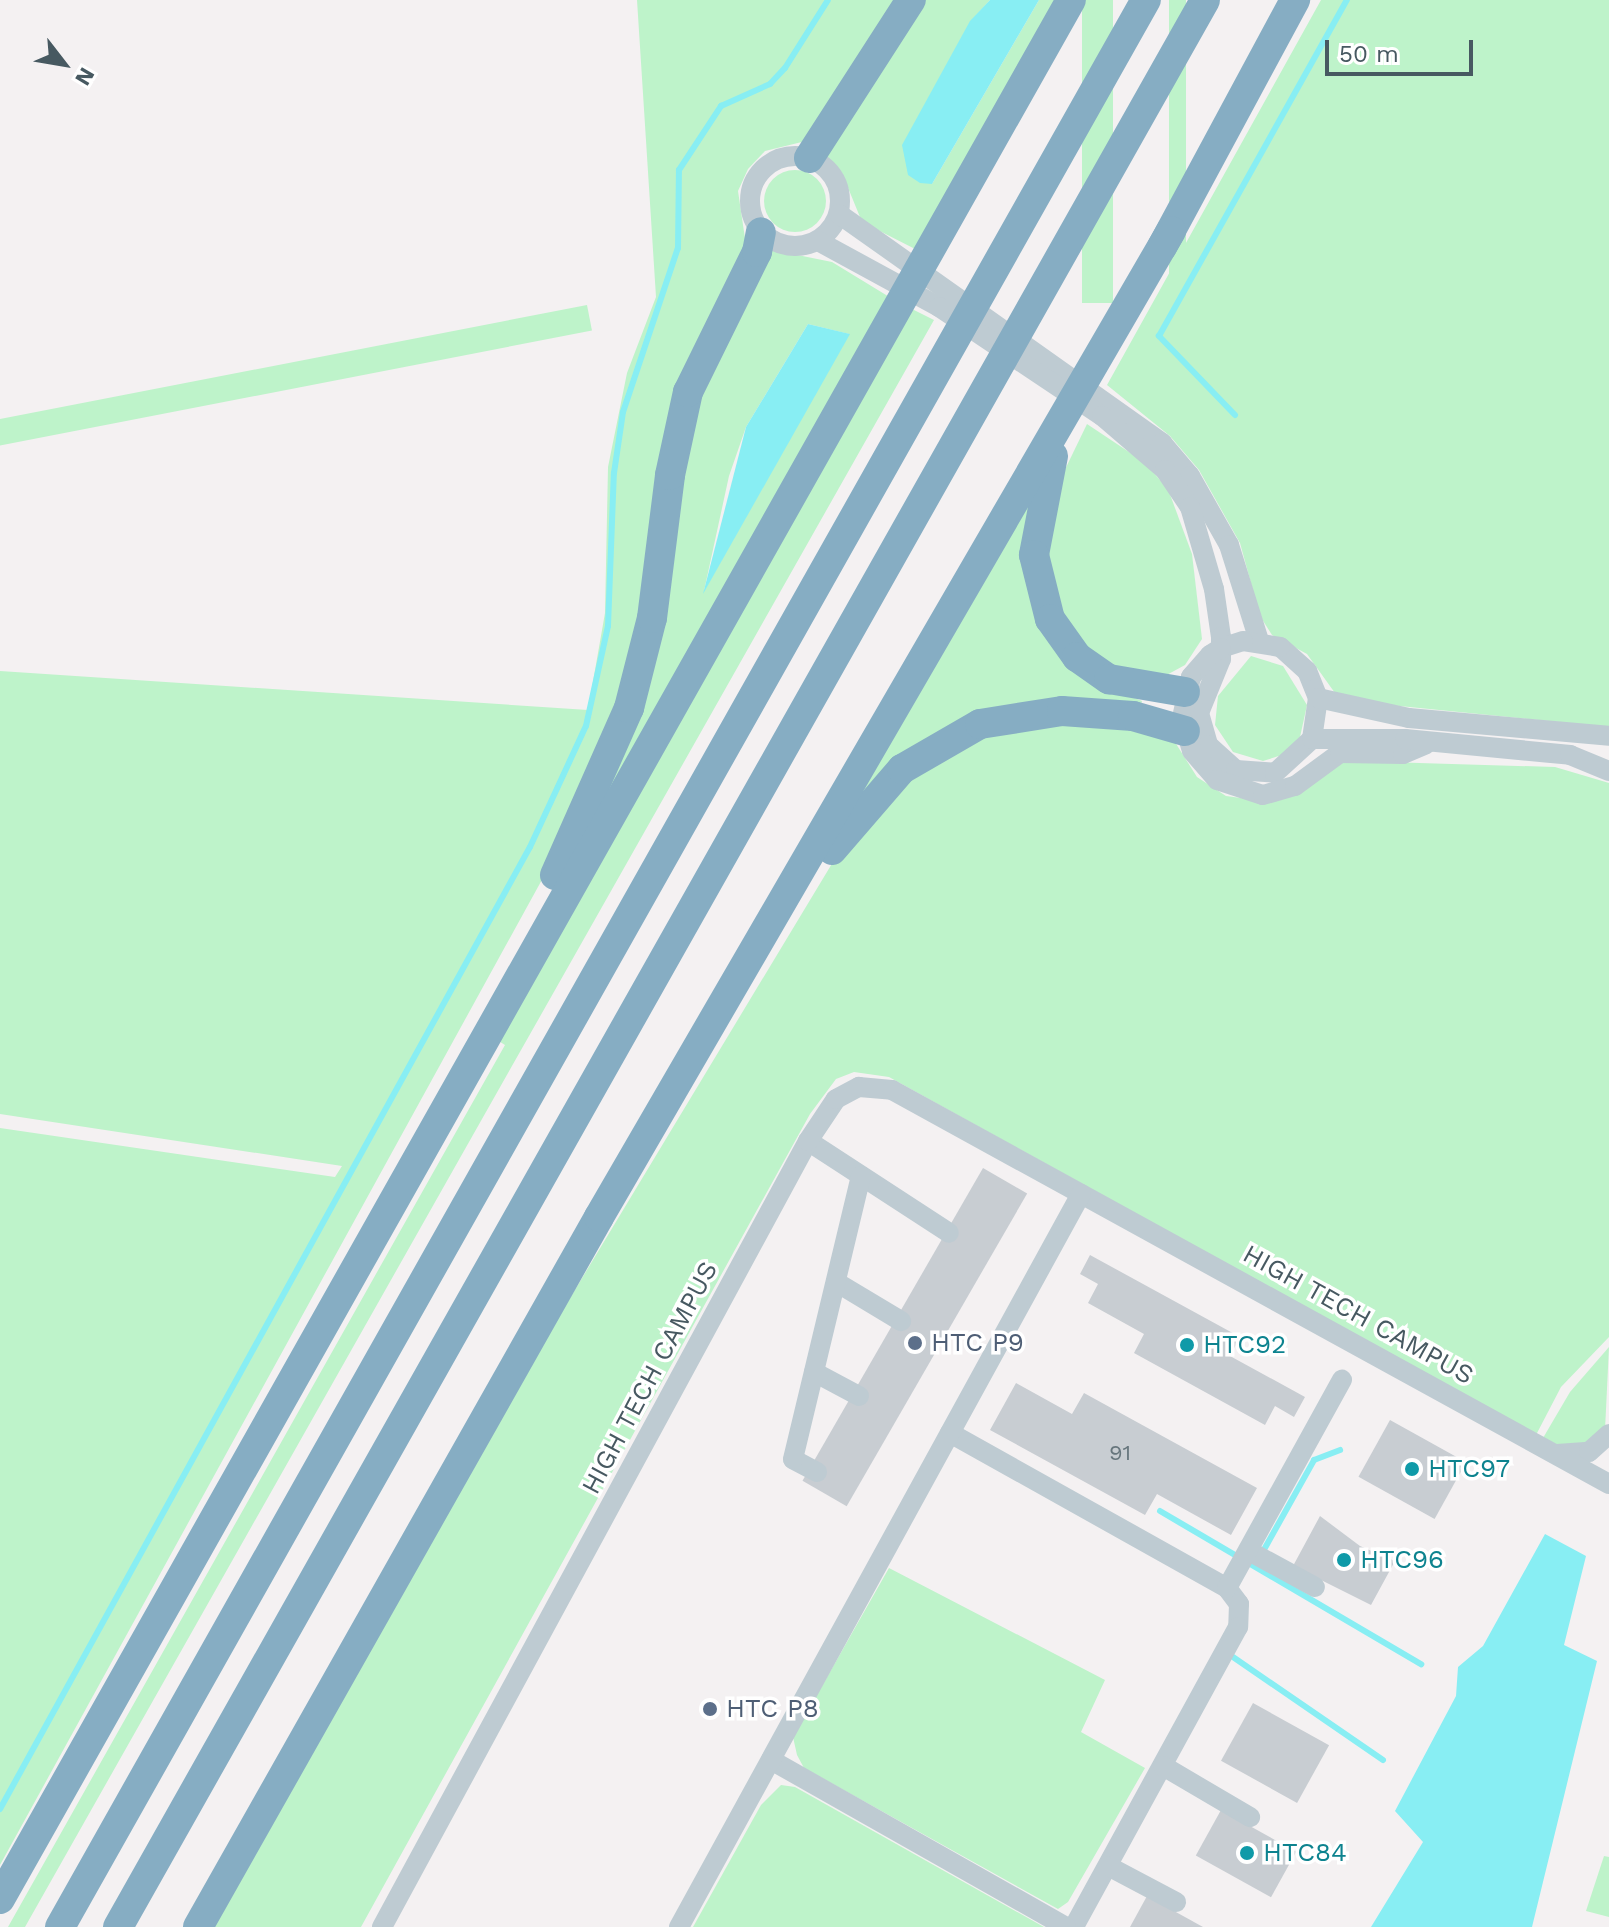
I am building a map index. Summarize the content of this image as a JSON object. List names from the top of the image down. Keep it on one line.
{"streets":{"street":["HIGH TECH CAMPUS"]},"places":["HTC P9","HTC92","HTC97","HTC96","HTC P8","HTC84"],"house_numbers":["91"],"scale_bar":"50 m","north":"bottom right"}
